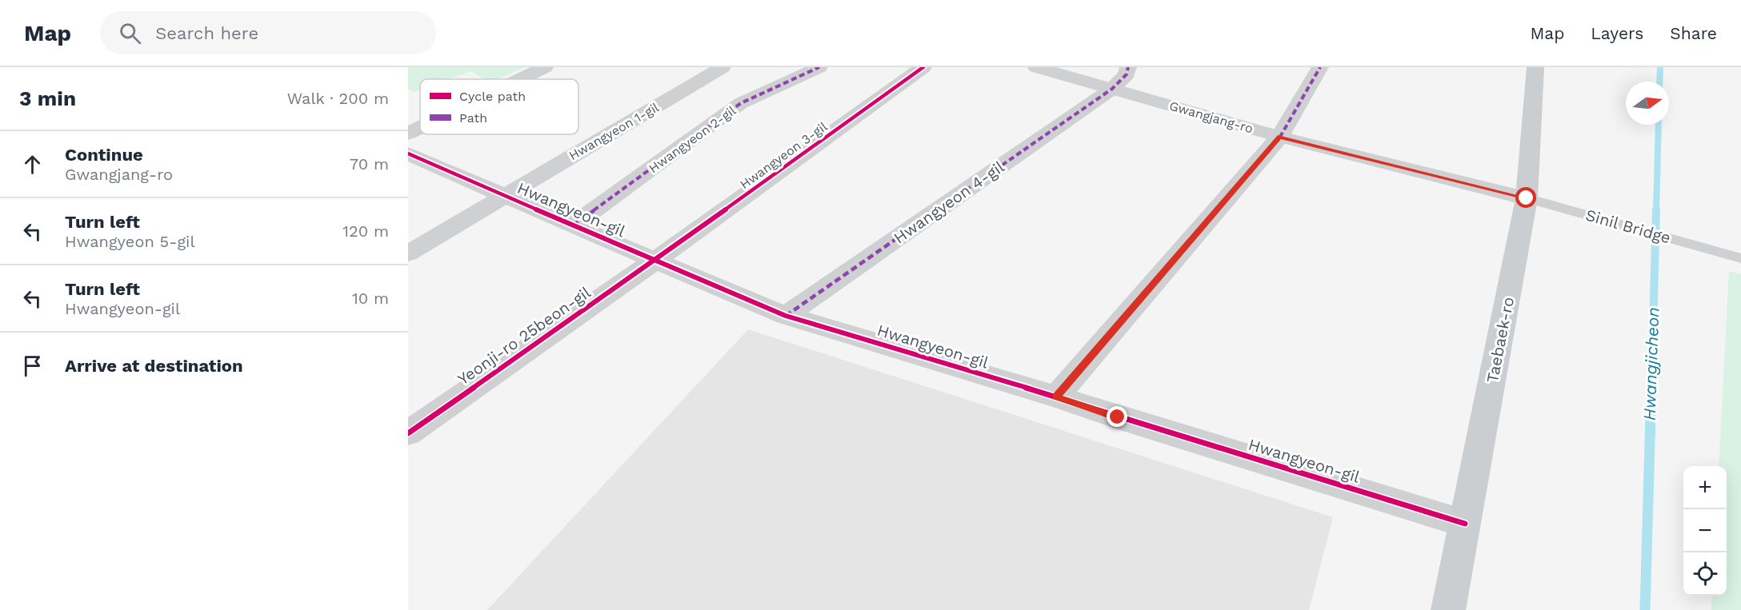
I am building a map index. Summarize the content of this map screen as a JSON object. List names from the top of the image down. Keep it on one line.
{"streets":{"main road":["Taebaek-ro"],"street":["Gwangjang-ro","Hwangyeon 1-gil","Hwangyeon 2-gil","Hwangyeon 3-gil","Hwangyeon 4-gil","Hwangyeon-gil","Yeonji-ro 25beon-gil"],"lane":["Sinil Bridge"]},"crossings":[["Gwangjang-ro","Hwangyeon 4-gil"],["Gwangjang-ro","Sinil Bridge"],["Gwangjang-ro","Taebaek-ro"],["Hwangyeon 1-gil","Hwangyeon-gil"],["Hwangyeon 2-gil","Hwangyeon-gil"],["Hwangyeon 3-gil","Hwangyeon-gil"],["Hwangyeon 3-gil","Yeonji-ro 25beon-gil"],["Hwangyeon 4-gil","Hwangyeon-gil"],["Hwangyeon-gil","Yeonji-ro 25beon-gil"],["Hwangyeon-gil","Taebaek-ro"],["Sinil Bridge","Taebaek-ro"]],"water":["Hwangjicheon"],"legend":["Cycle path","Path"],"north":"right","page":{"header":"Map","search":"Search here","nav":["Map","Layers","Share"],"heading":["3 min","Walk · 200 m"],"list":[["Continue","Gwangjang-ro","70 m"],["Turn left","Hwangyeon 5-gil","120 m"],["Turn left","Hwangyeon-gil","10 m"],"Arrive at destination"],"map_buttons":["+","−"]}}
